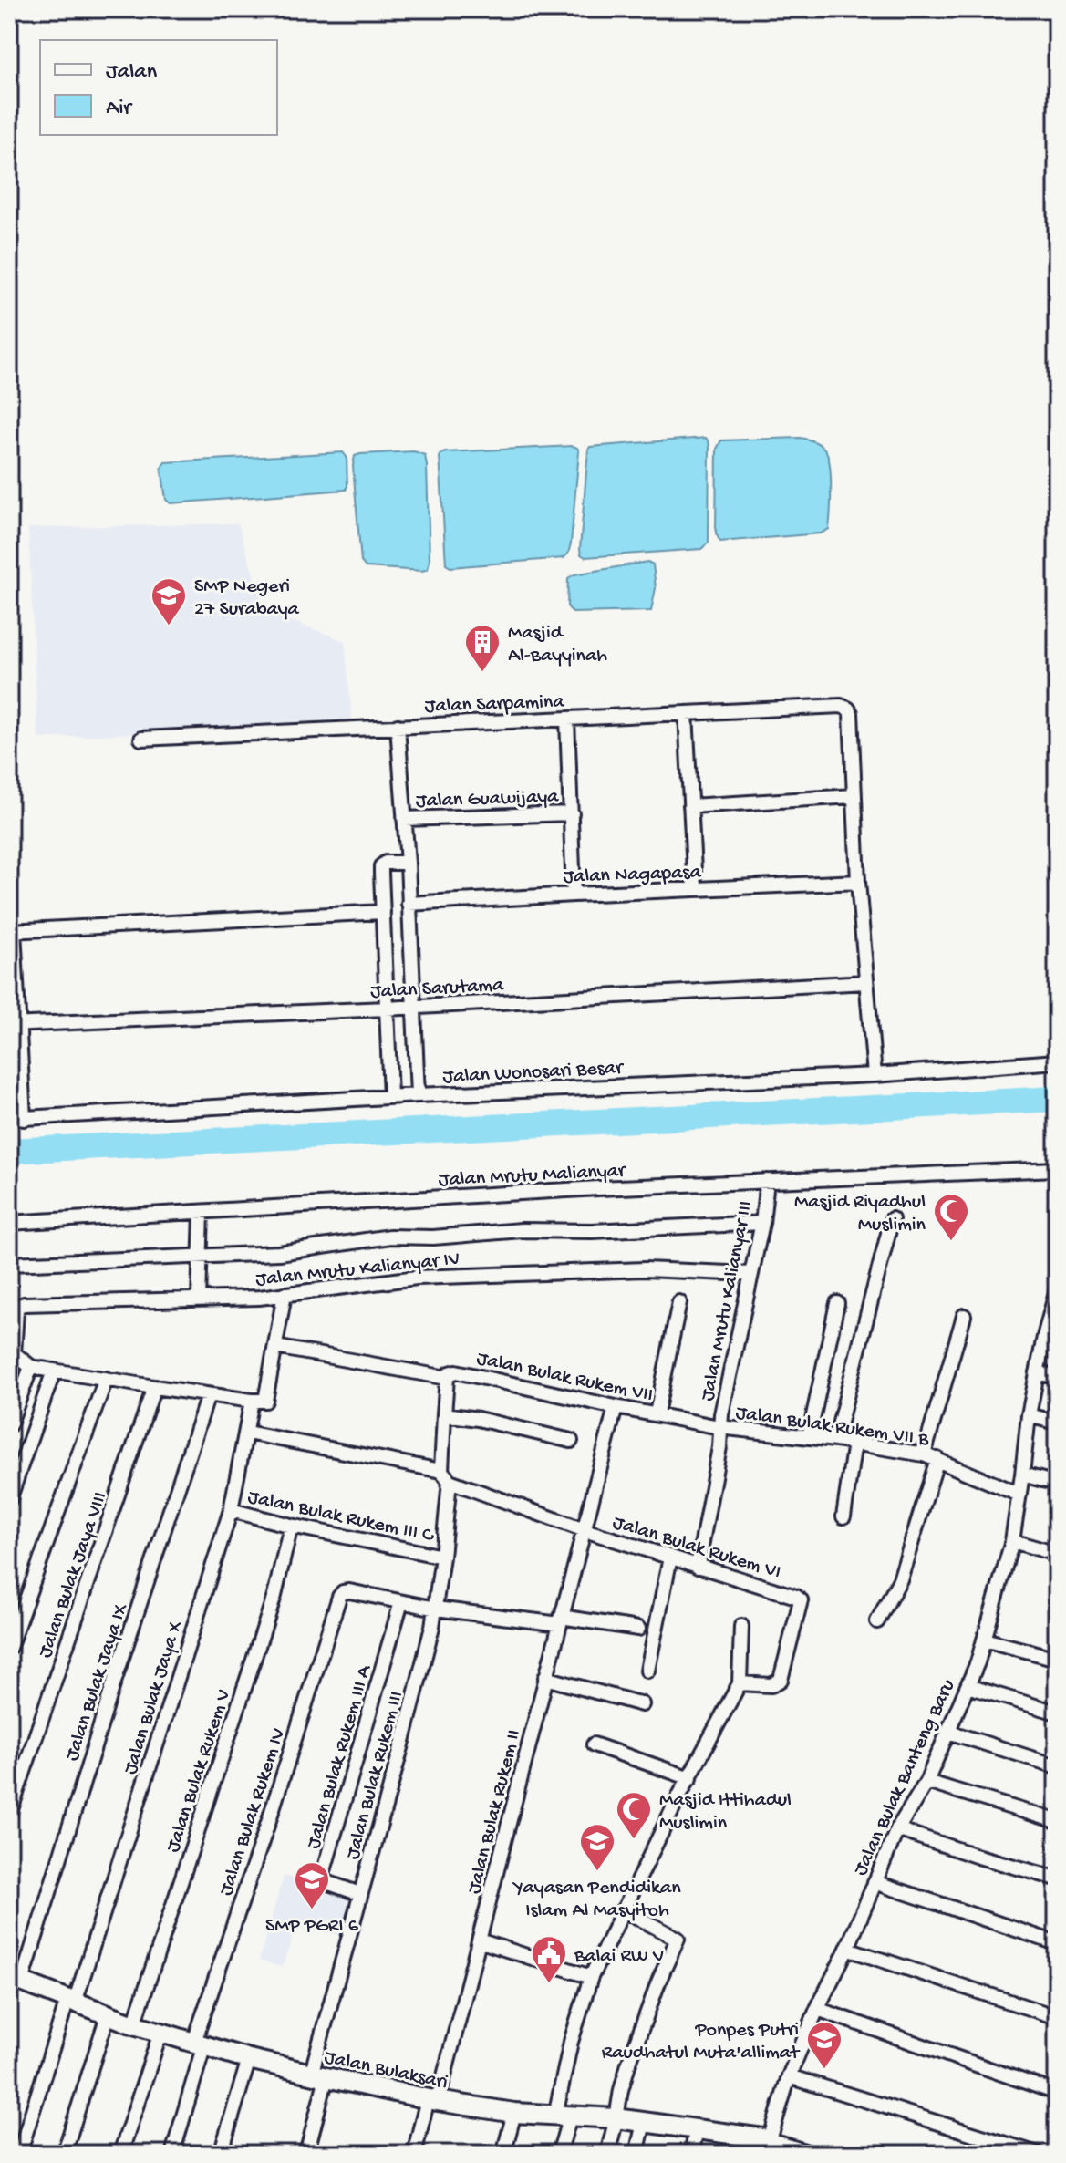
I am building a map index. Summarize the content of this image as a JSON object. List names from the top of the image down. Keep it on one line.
{"streets":{"street":["Jalan Sarpamina","Jalan Guawijaya","Jalan Nagapasa","Jalan Sarutama","Jalan Wonosari Besar","Jalan Mrutu Malianyar","Jalan Mrutu Kalianyar IV","Jalan Mrutu Kalianyar III","Jalan Bulak Rukem VII","Jalan Bulak Rukem VII B","Jalan Bulak Rukem III C","Jalan Bulak Rukem VI","Jalan Bulak Jaya VIII","Jalan Bulak Jaya IX","Jalan Bulak Jaya X","Jalan Bulak Rukem III A","Jalan Bulak Rukem V","Jalan Bulak Rukem III","Jalan Bulak Banteng Baru","Jalan Bulak Rukem IV","Jalan Bulak Rukem II","Jalan Bulaksari"]},"crossings":[["Jalan Mrutu Malianyar","Jalan Mrutu Kalianyar III"],["Jalan Mrutu Kalianyar IV","Jalan Mrutu Kalianyar III"],["Jalan Mrutu Kalianyar III","Jalan Bulak Rukem VII"],["Jalan Mrutu Kalianyar III","Jalan Bulak Rukem VII B"],["Jalan Mrutu Kalianyar III","Jalan Bulak Rukem VI"],["Jalan Bulak Rukem VII","Jalan Bulak Rukem VII B"],["Jalan Bulak Rukem VII","Jalan Bulak Rukem III"],["Jalan Bulak Rukem VII","Jalan Bulak Rukem II"],["Jalan Bulak Rukem VII B","Jalan Bulak Banteng Baru"],["Jalan Bulak Rukem III C","Jalan Bulak Jaya X"],["Jalan Bulak Rukem III C","Jalan Bulak Rukem V"],["Jalan Bulak Rukem III C","Jalan Bulak Rukem III"],["Jalan Bulak Rukem VI","Jalan Bulak Rukem II"],["Jalan Bulak Jaya IX","Jalan Bulaksari"],["Jalan Bulak Jaya X","Jalan Bulaksari"],["Jalan Bulak Rukem III A","Jalan Bulak Rukem III"],["Jalan Bulak Rukem III A","Jalan Bulak Rukem IV"],["Jalan Bulak Rukem V","Jalan Bulaksari"],["Jalan Bulak Rukem III","Jalan Bulaksari"],["Jalan Bulak Banteng Baru","Jalan Bulaksari"],["Jalan Bulak Rukem IV","Jalan Bulaksari"],["Jalan Bulak Rukem II","Jalan Bulaksari"]],"places":{"school or university":["SMP Negeri 27 Surabaya","Yayasan Pendidikan Islam Al Masyitoh","SMP PGRI 6","Ponpes Putri Raudhatul Muta'allimat"],"building":["Masjid Al-Bayyinah"],"mosque":["Masjid Riyadhul Muslimin","Masjid Ittihadul Muslimin"],"public building":["Balai RW V"]},"legend":["Jalan","Air"]}
